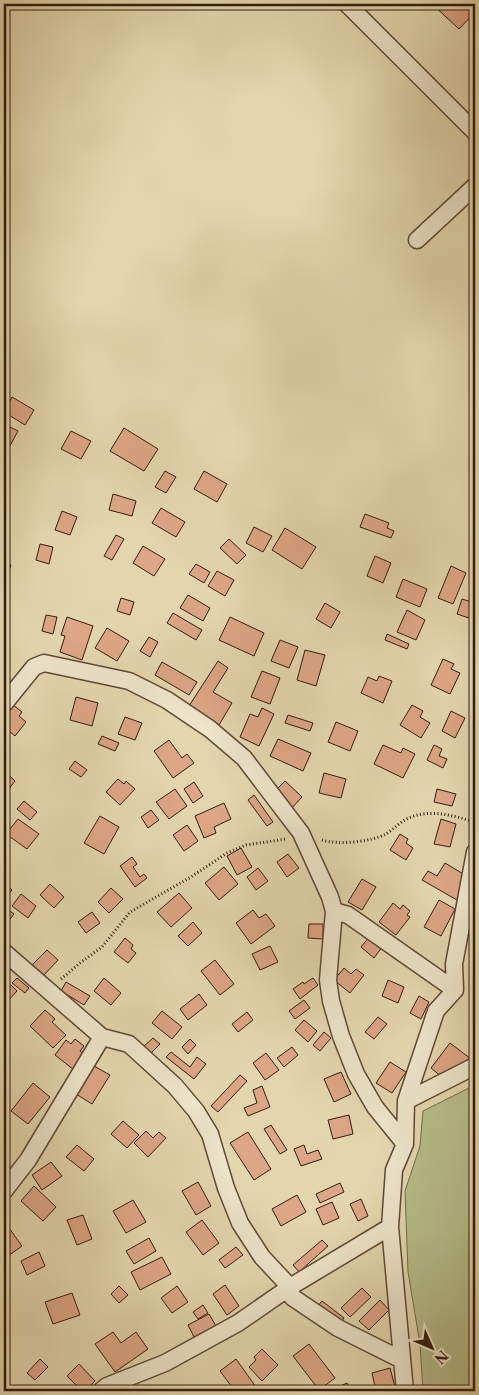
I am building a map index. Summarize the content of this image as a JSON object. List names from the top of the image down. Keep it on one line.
{"north":"bottom right"}
